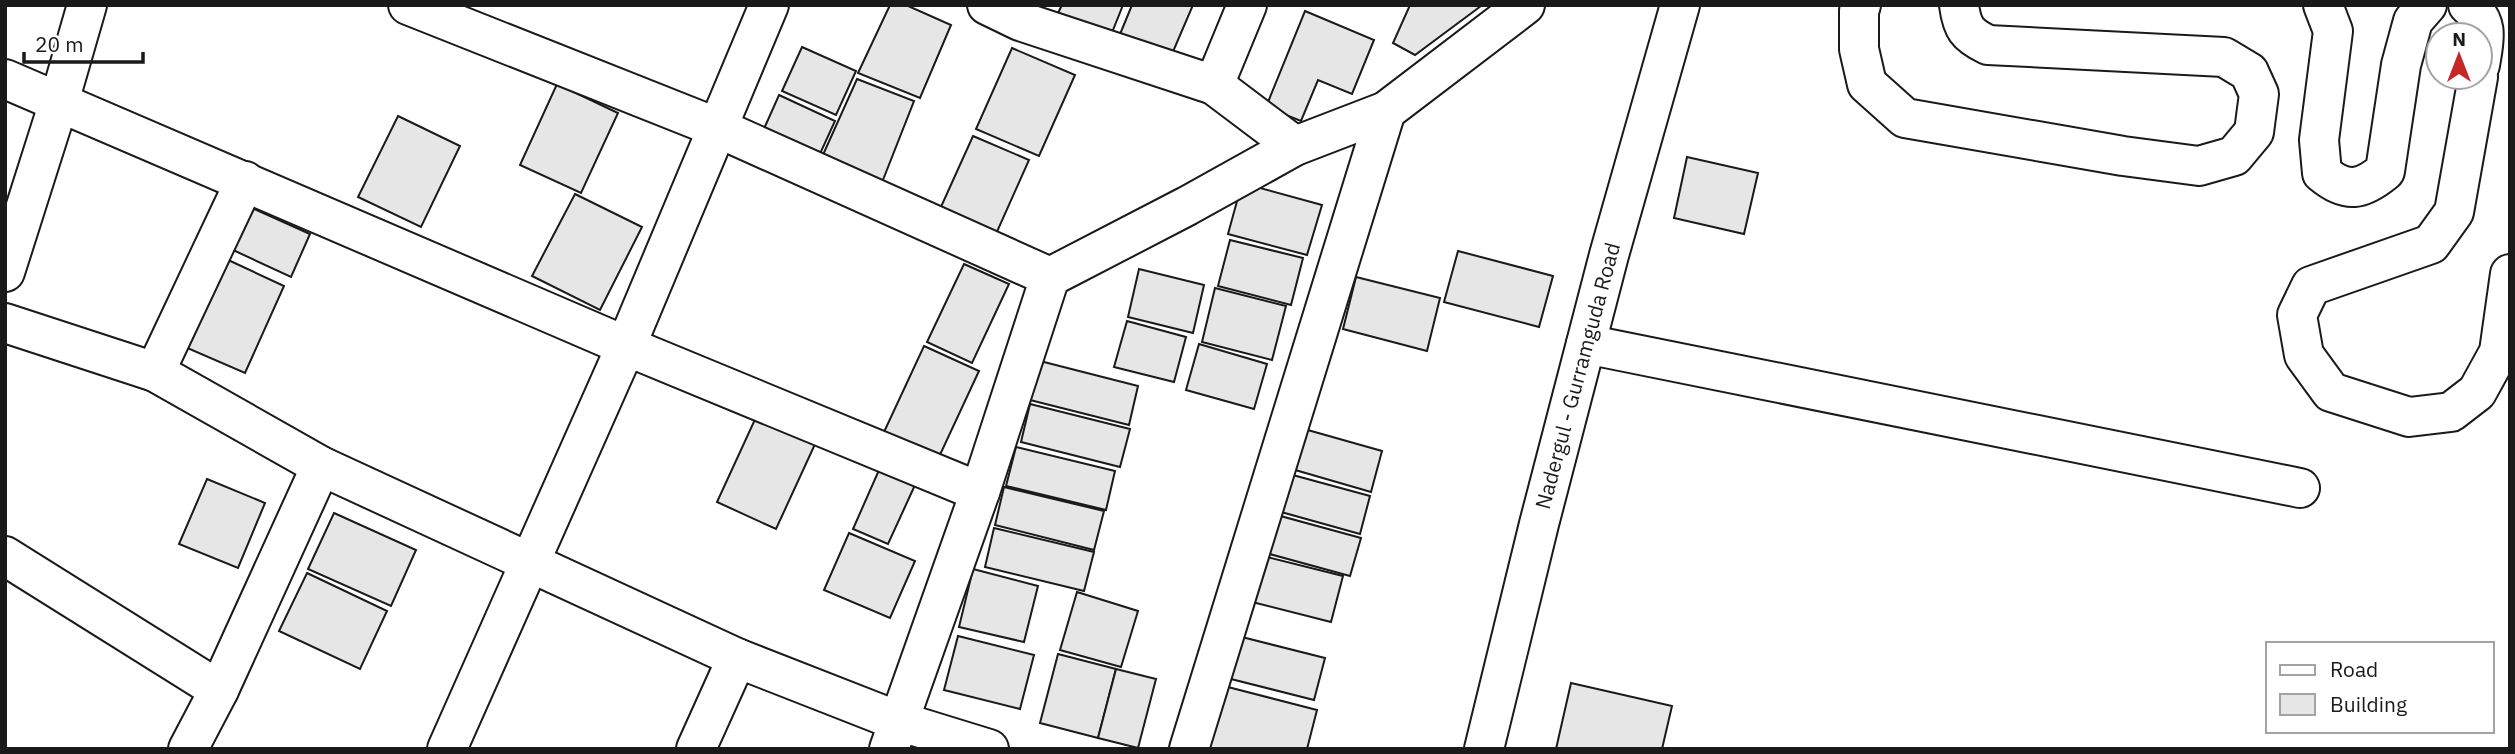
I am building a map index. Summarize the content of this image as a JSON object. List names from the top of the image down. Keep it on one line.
{"streets":{"street":["Nadergul - Gurramguda Road"]},"legend":["Road","Building"],"scale_bar":"20 m","north":"top"}
